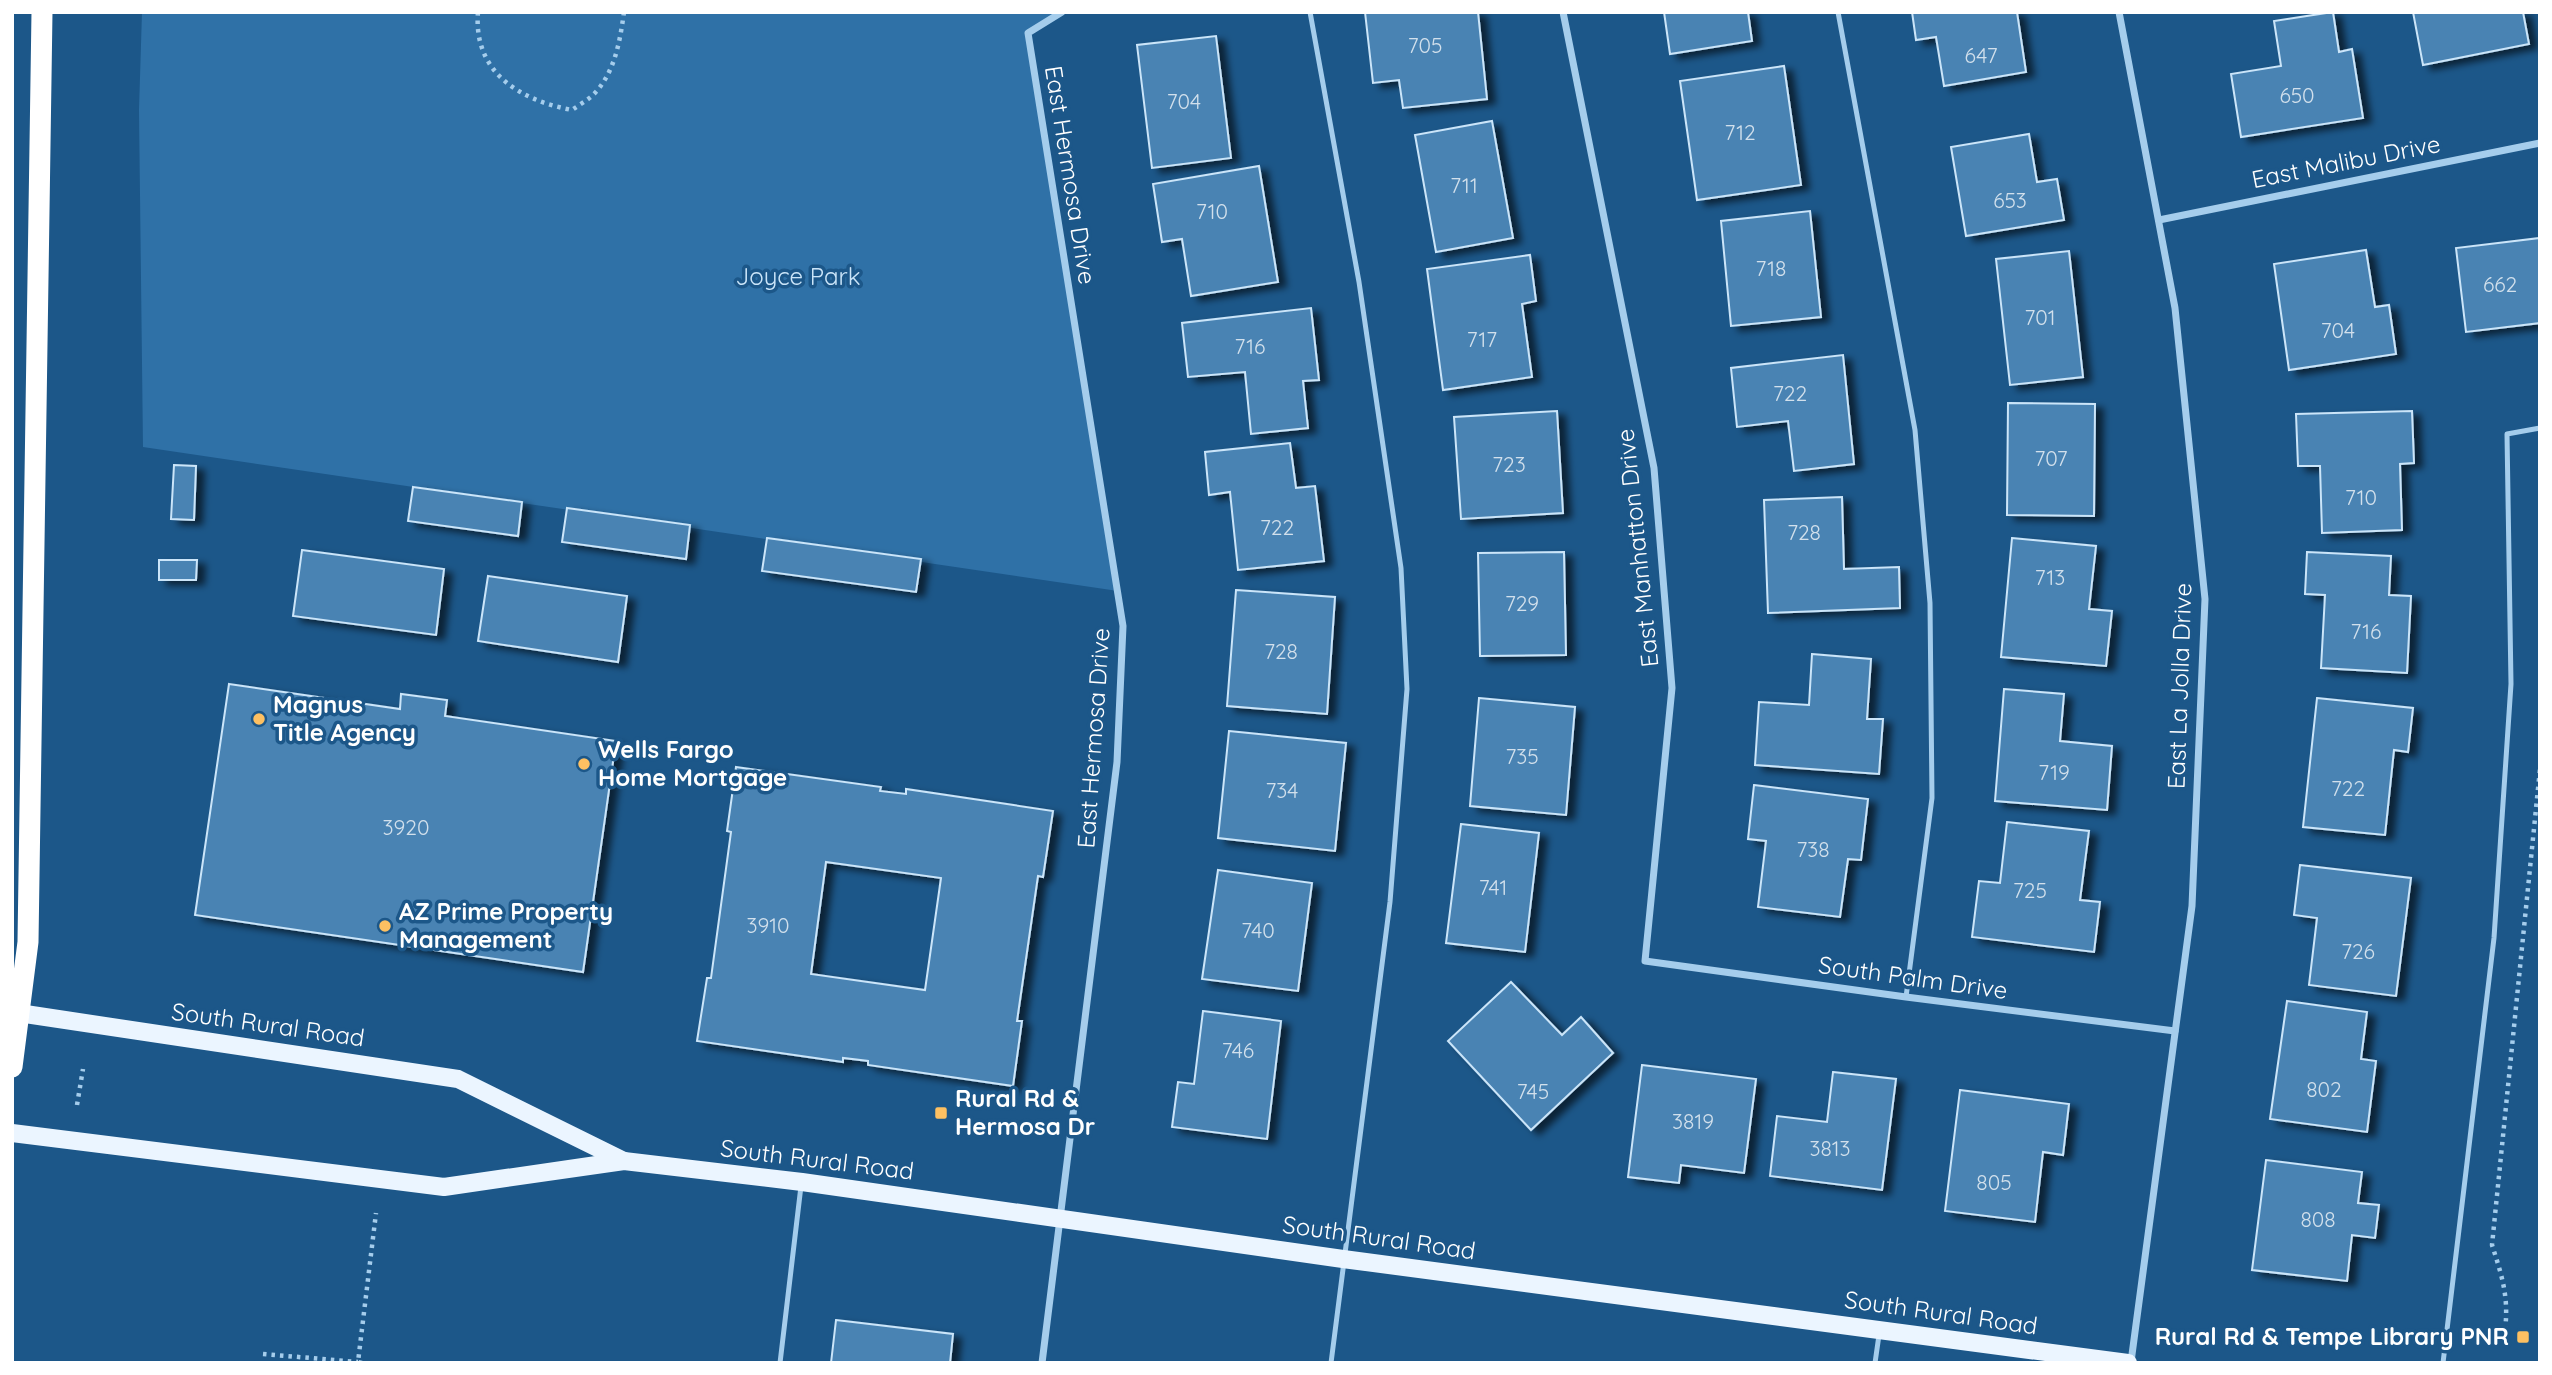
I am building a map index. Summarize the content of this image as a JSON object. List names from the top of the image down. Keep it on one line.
{"streets":{"main road":["South Rural Road"],"street":["East Malibu Drive","East Hermosa Drive","East Manhatton Drive","East La Jolla Drive","South Palm Drive"]},"crossings":[["East Malibu Drive","East La Jolla Drive"],["East Hermosa Drive","South Rural Road"],["East Manhatton Drive","South Palm Drive"],["East La Jolla Drive","South Palm Drive"],["East La Jolla Drive","South Rural Road"]],"parks":["Joyce Park"],"places":{"other":["Magnus Title Agency","Wells Fargo Home Mortgage","AZ Prime Property Management"],"transit":["Rural Rd & Hermosa Dr","Rural Rd & Tempe Library PNR"]},"house_numbers":["705","647","650","704","712","711","653","710","718","662","701","704","717","716","722","707","723","710","722","728","713","729","716","728","735","719","722","734","3920","738","741","725","3910","740","726","746","802","745","3819","3813","805","808"]}
